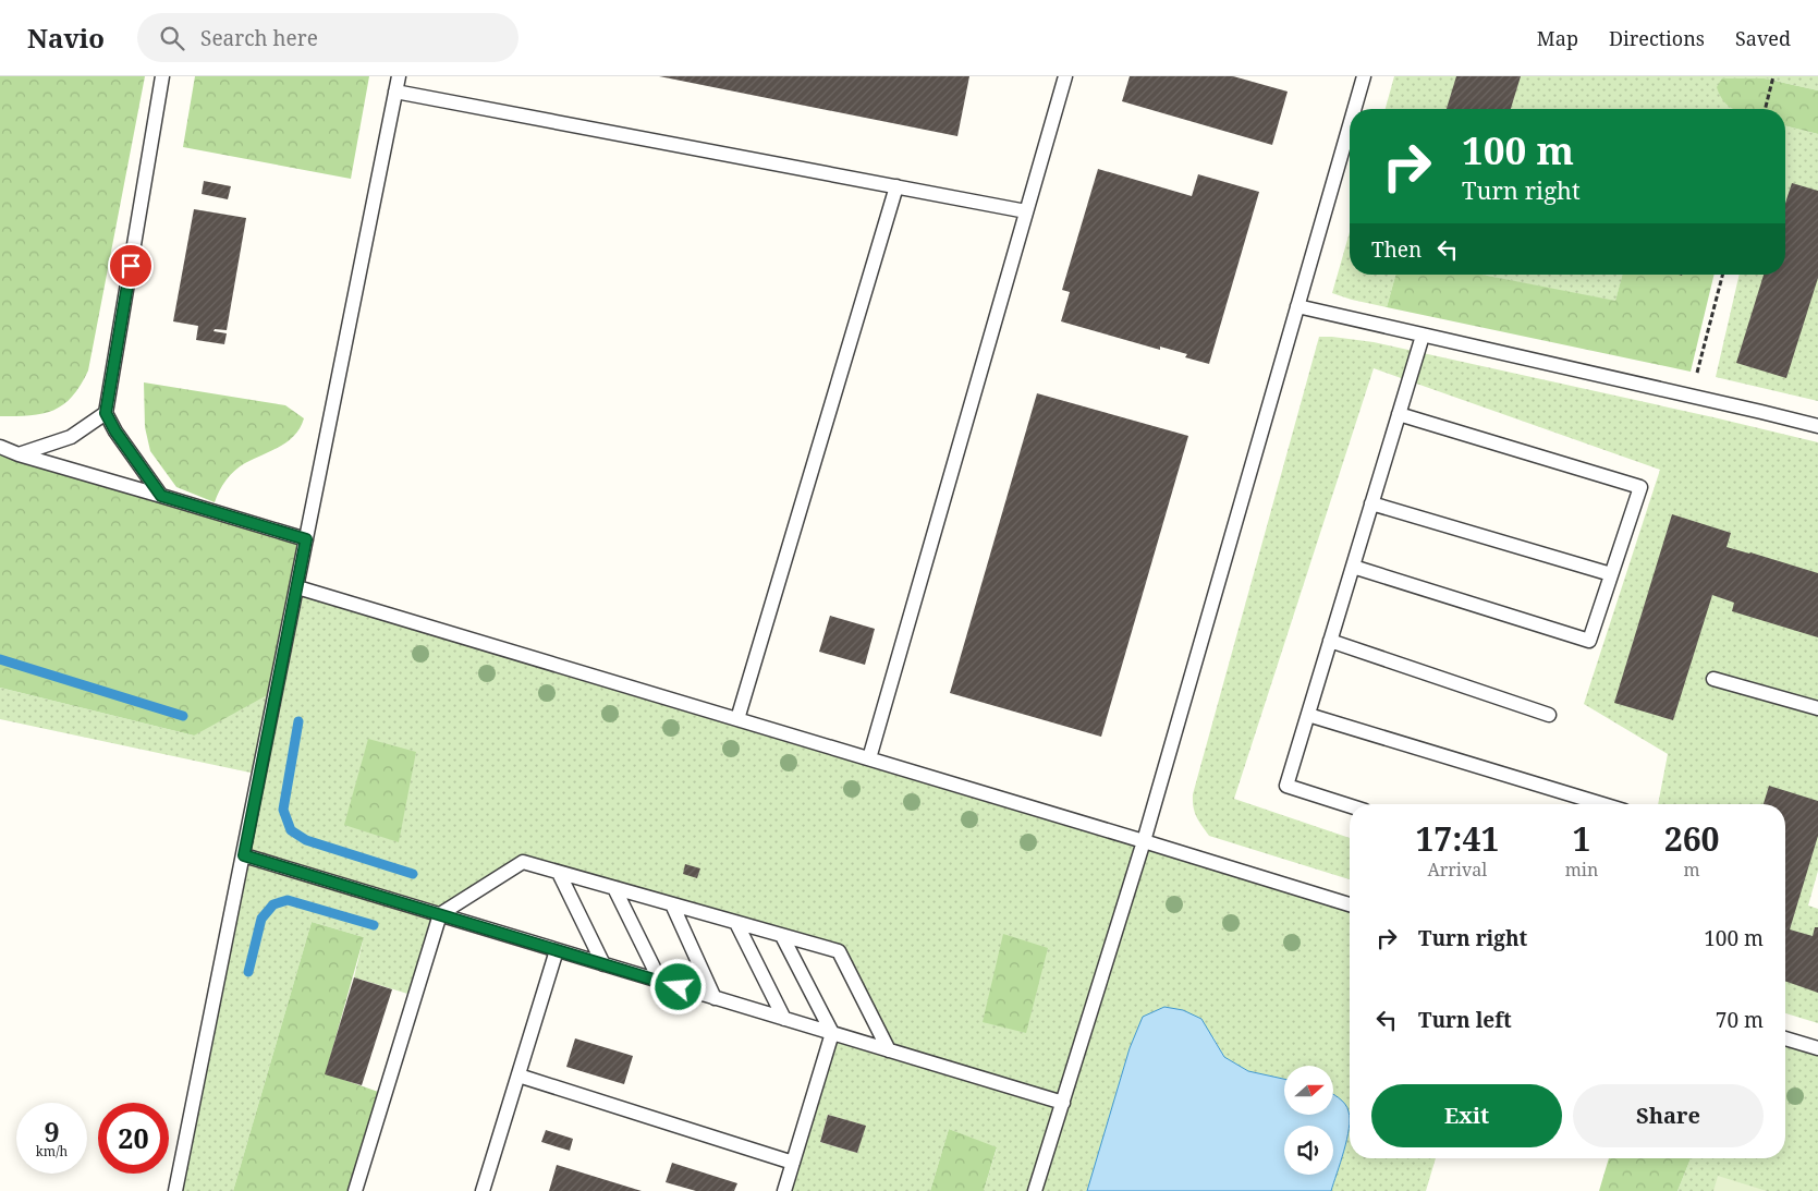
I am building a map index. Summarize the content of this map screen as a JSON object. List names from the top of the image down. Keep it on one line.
{"north":"right","page":{"header":"Navio","search":"Search here","nav":["Map","Directions","Saved"],"turn":["100 m","Turn right"],"then":"Then","eta":["17:41","Arrival","1","min","260","m"],"list":[{"name":"Turn right","value":"100 m"},{"name":"Turn left","value":"70 m"}],"buttons":["Exit","Share"],"speed":"9 km/h","limit":"20"}}
